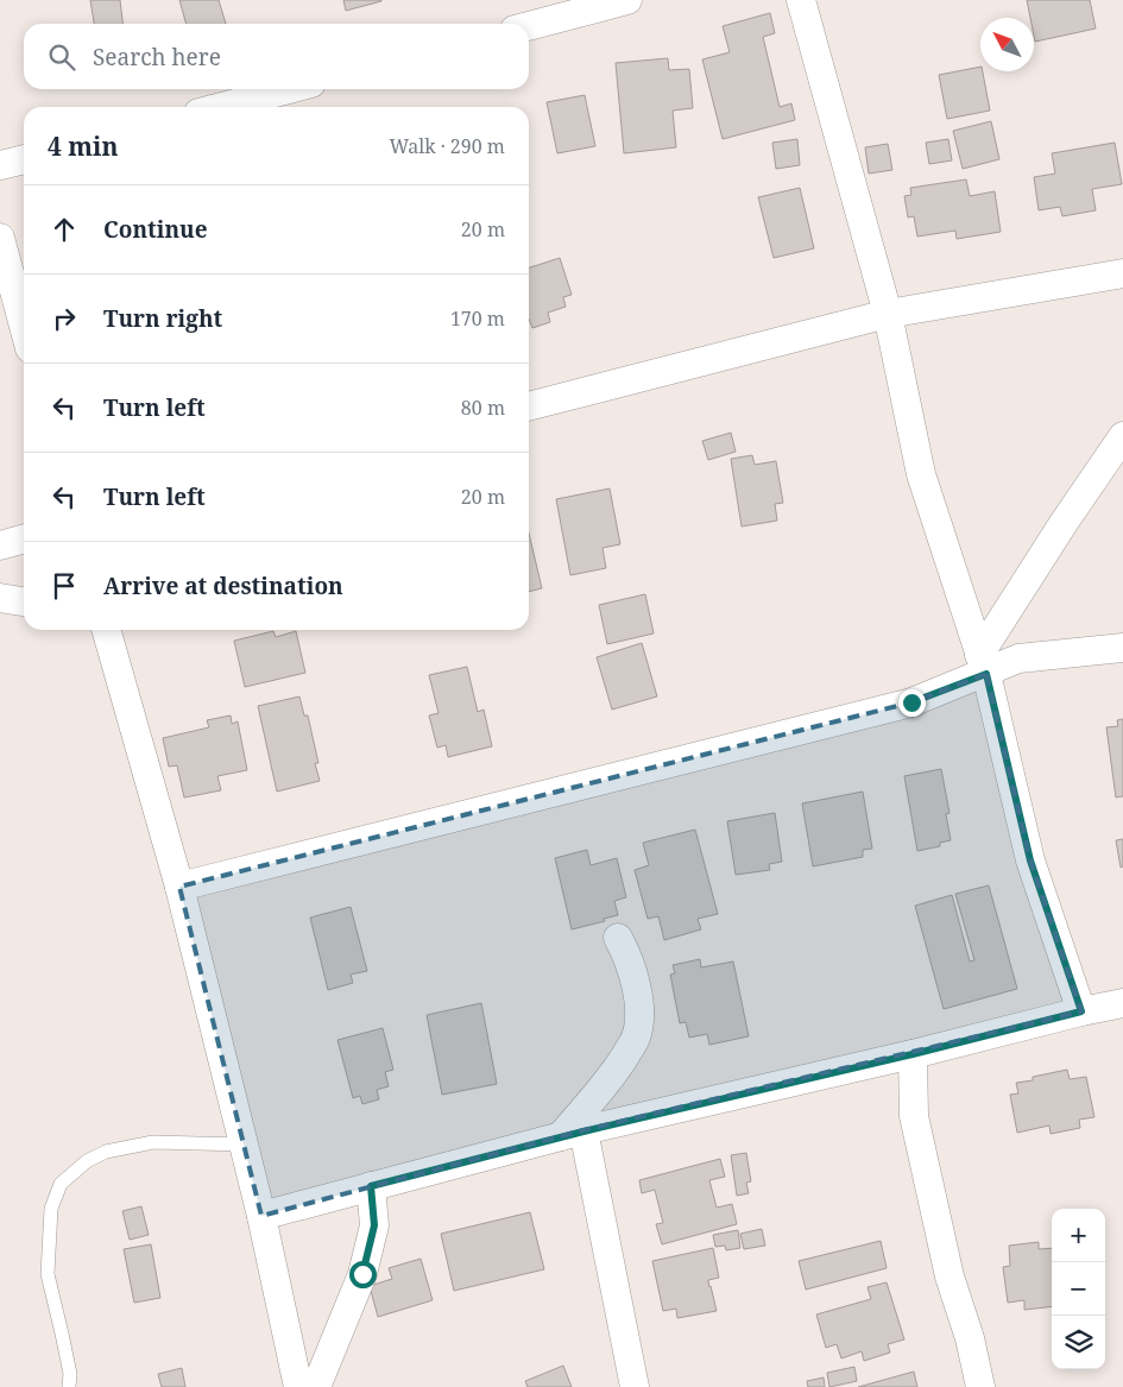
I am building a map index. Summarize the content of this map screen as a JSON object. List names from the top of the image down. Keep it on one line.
{"north":"top left","page":{"search":"Search here","heading":["4 min","Walk · 290 m"],"list":[["Continue","20 m"],["Turn right","170 m"],["Turn left","80 m"],["Turn left","20 m"],"Arrive at destination"],"map_buttons":["+","−"]}}
